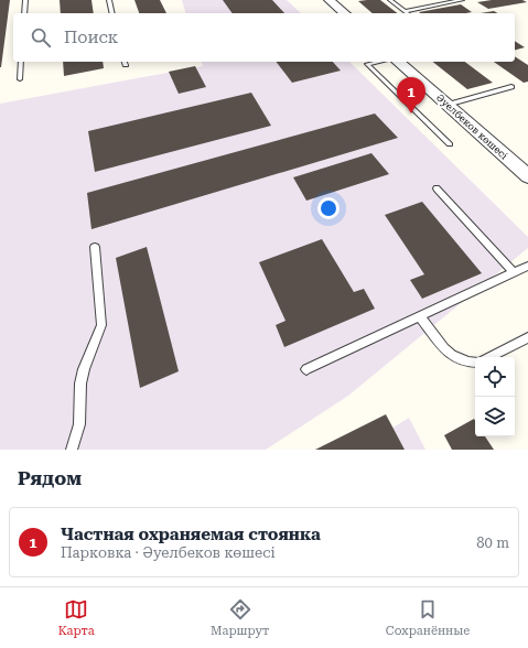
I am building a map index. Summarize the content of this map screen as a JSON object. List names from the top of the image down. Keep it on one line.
{"streets":{"street":["Әуелбеков көшесі"]},"page":{"search":"Поиск","pins":"1","heading":"Рядом","list":[{"mark":"1","name":"Частная охраняемая стоянка","note":"Парковка · Әуелбеков көшесі","value":"80 m"}],"nav":["Карта","Маршрут","Сохранённые"]}}
